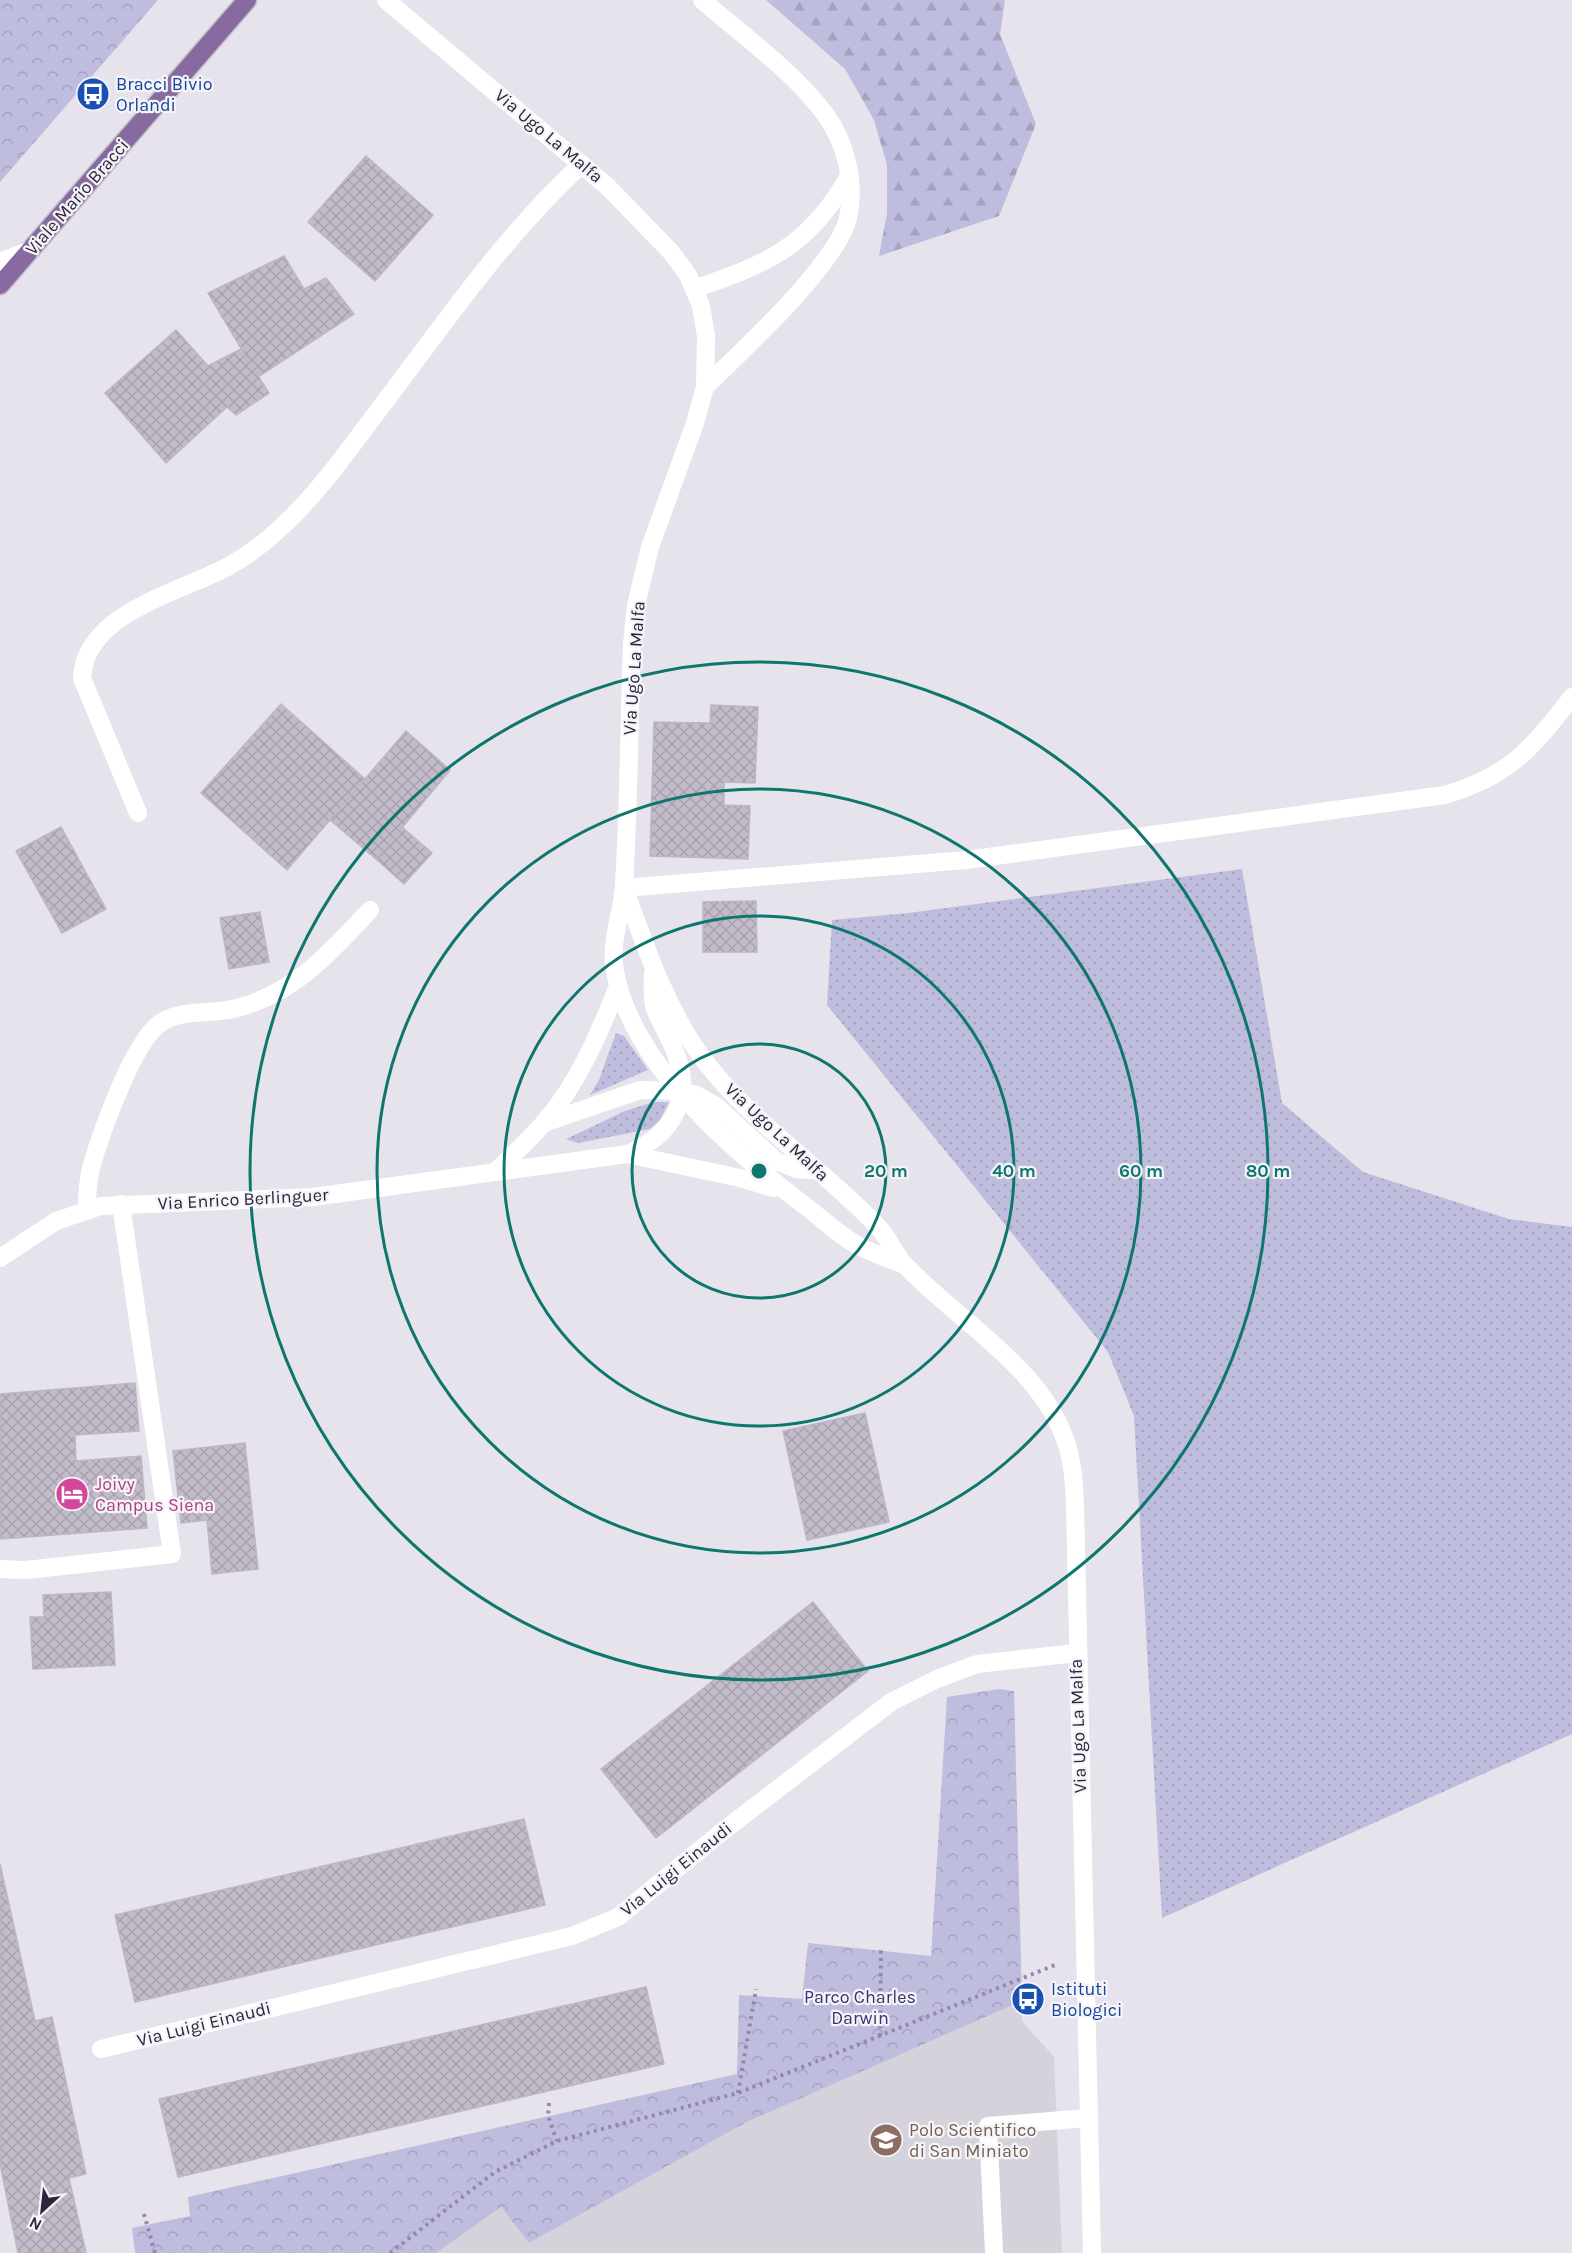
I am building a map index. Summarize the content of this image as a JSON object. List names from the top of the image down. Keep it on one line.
{"streets":{"main road":["Viale Mario Bracci"],"street":["Via Ugo La Malfa","Via Enrico Berlinguer","Via Luigi Einaudi"]},"crossings":[["Via Ugo La Malfa","Via Enrico Berlinguer"],["Via Ugo La Malfa","Via Luigi Einaudi"]],"parks":["Parco Charles Darwin"],"places":{"bus stop":["Bracci Bivio Orlandi","Istituti Biologici"],"hotel":["Joivy Campus Siena"],"school or university":["Polo Scientifico di San Miniato"]},"north":"bottom left","rings":["20 m","40 m","60 m","80 m"]}
